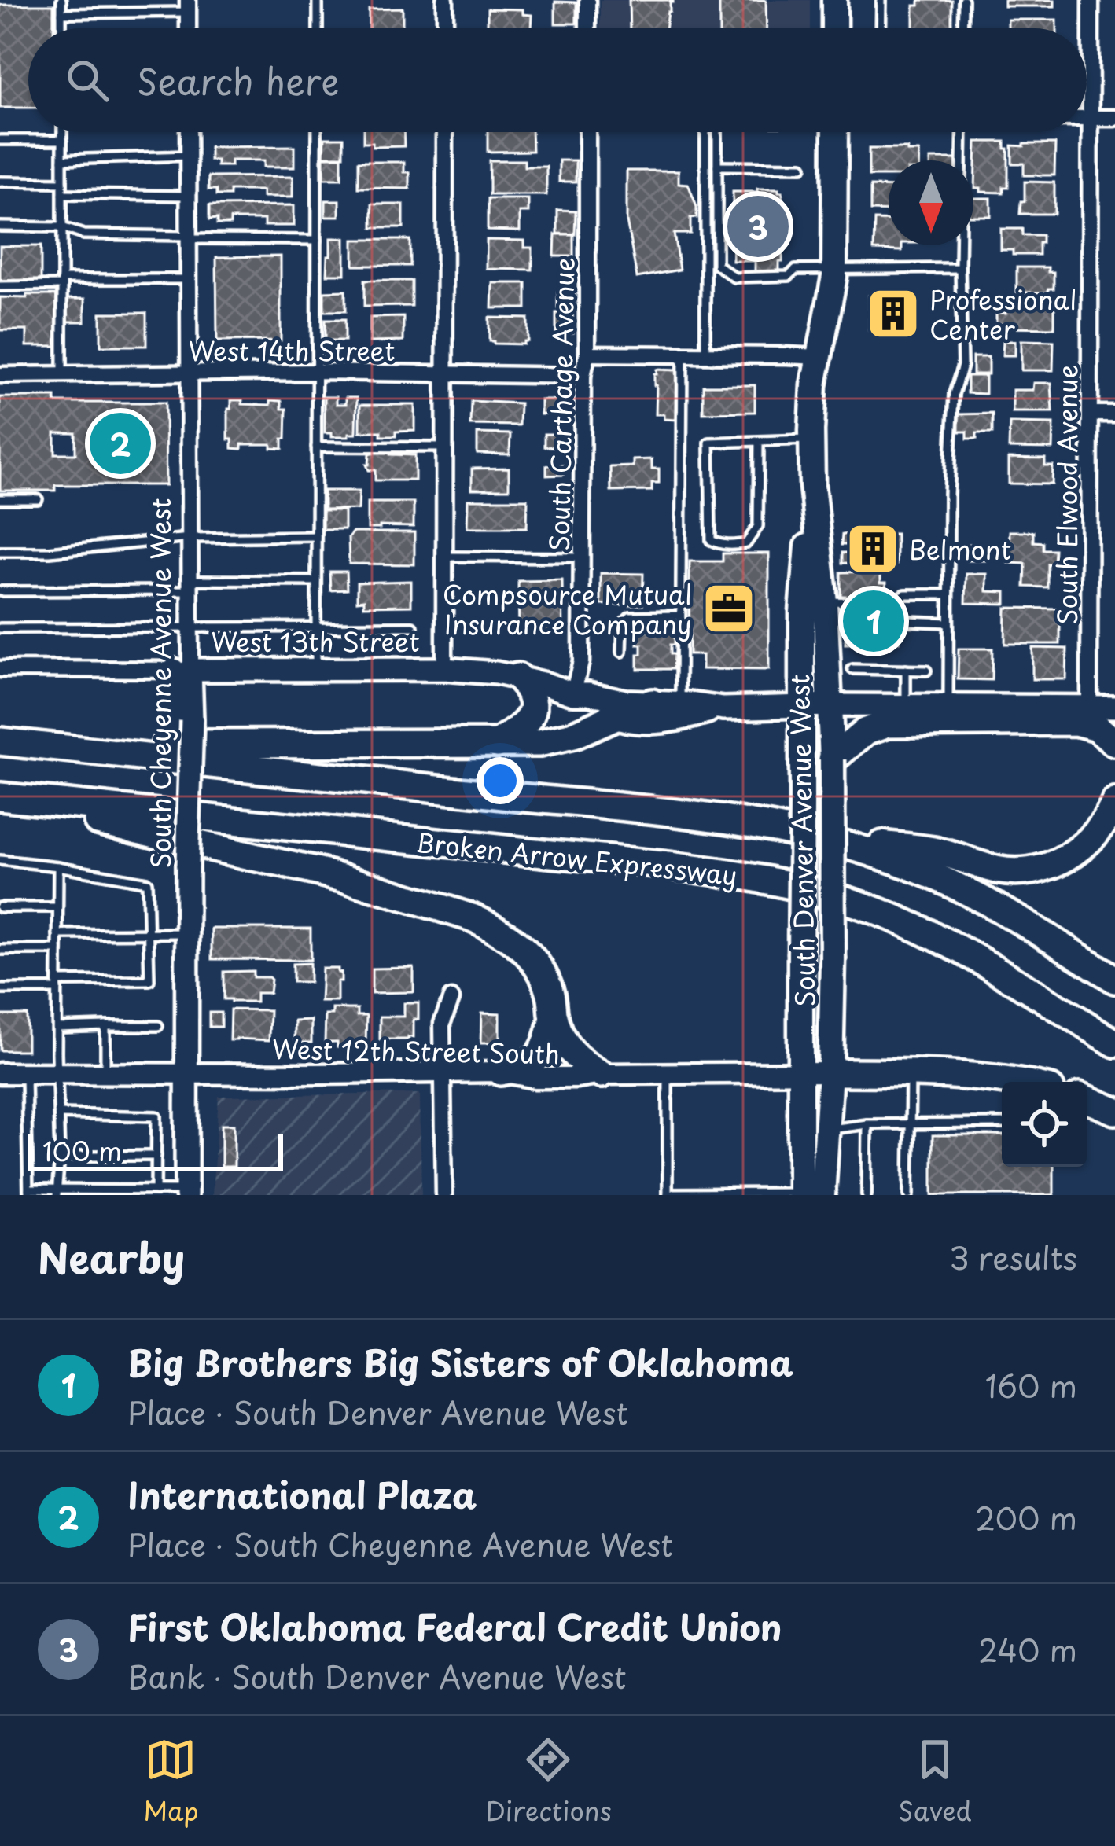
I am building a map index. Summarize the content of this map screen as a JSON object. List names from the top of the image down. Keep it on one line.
{"streets":{"highway":["Broken Arrow Expressway"],"main road":["West 13th Street","South Cheyenne Avenue West","South Denver Avenue West"],"street":["West 14th Street","South Carthage Avenue","South Elwood Avenue","West 12th Street South"]},"crossings":[["West 14th Street","South Carthage Avenue"],["West 14th Street","South Cheyenne Avenue West"],["South Carthage Avenue","West 13th Street"],["West 13th Street","South Cheyenne Avenue West"],["South Cheyenne Avenue West","West 12th Street South"],["South Denver Avenue West","West 12th Street South"]],"places":{"building":["Professional Center","Belmont"],"office":["Compsource Mutual Insurance Company"]},"scale_bar":"100 m","north":"bottom","page":{"search":"Search here","pins":["3","2","1"],"scale":"100 m","heading":["Nearby","3 results"],"list":[{"mark":"1","name":"Big Brothers Big Sisters of Oklahoma","note":"Place · South Denver Avenue West","value":"160 m"},{"mark":"2","name":"International Plaza","note":"Place · South Cheyenne Avenue West","value":"200 m"},{"mark":"3","name":"First Oklahoma Federal Credit Union","note":"Bank · South Denver Avenue West","value":"240 m"}],"nav":["Map","Directions","Saved"]}}
